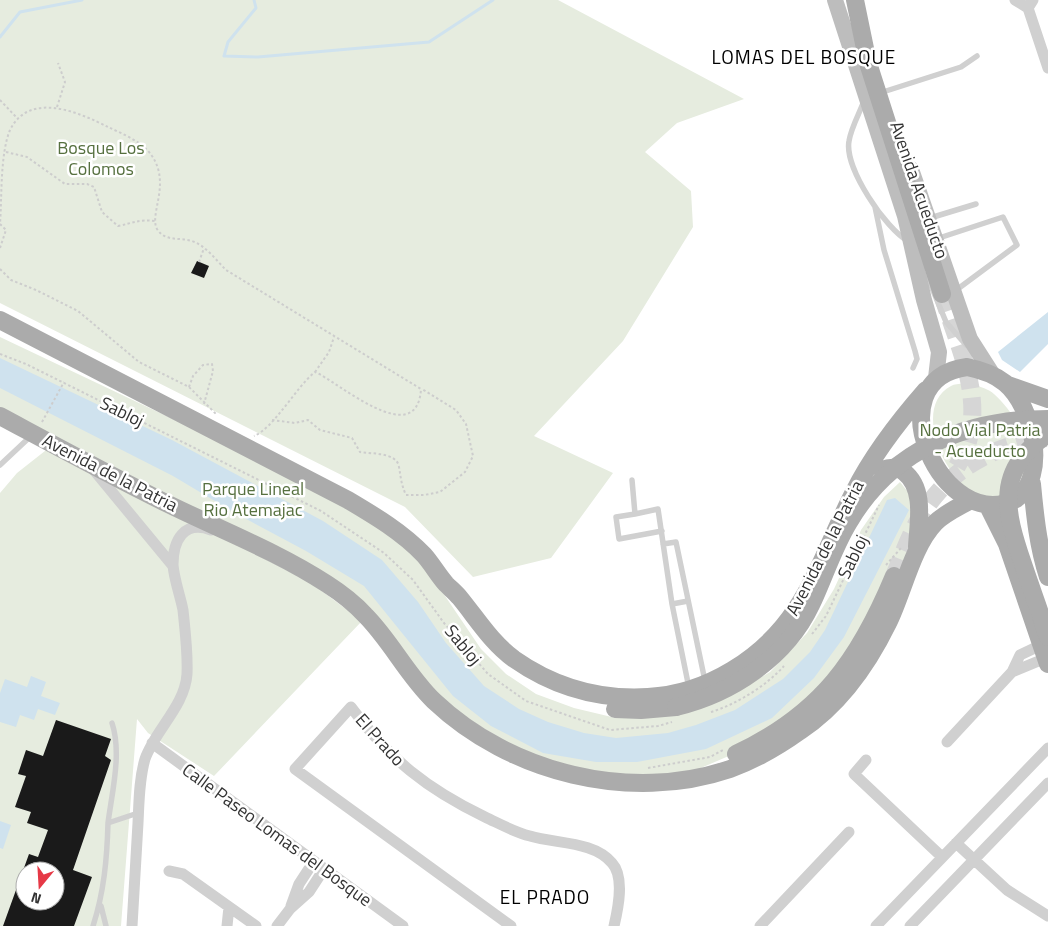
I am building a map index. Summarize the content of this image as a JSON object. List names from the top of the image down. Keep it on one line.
{"streets":{"main road":["Avenida Acueducto","Avenida de la Patria"],"street":["El Prado","Calle Paseo Lomas del Bosque"],"path":["Sabloj"]},"crossings":[["Avenida Acueducto","Avenida de la Patria"],["Sabloj","Avenida de la Patria"]],"districts":["LOMAS DEL BOSQUE","EL PRADO"],"parks":["Bosque Los Colomos","Nodo Vial Patria - Acueducto","Parque Lineal Rio Atemajac"],"north":"bottom"}
